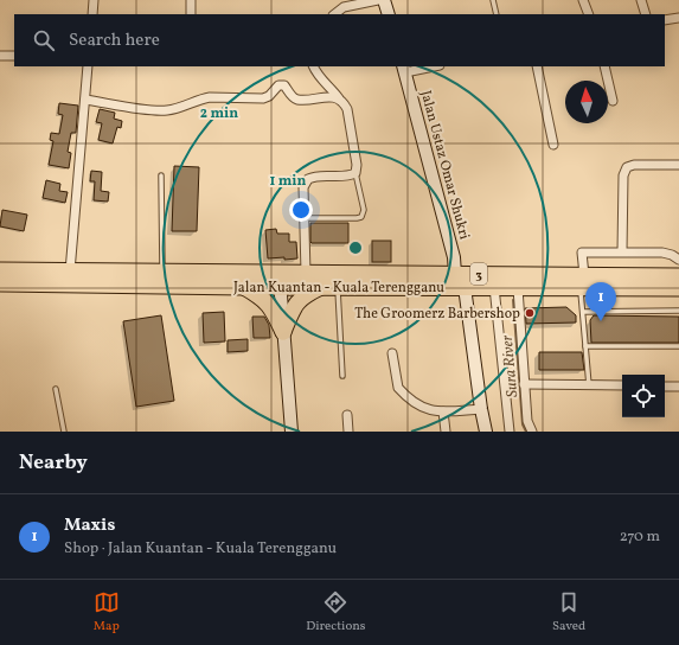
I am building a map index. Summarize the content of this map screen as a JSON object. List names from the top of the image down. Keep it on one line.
{"streets":{"highway":["3","Jalan Kuantan - Kuala Terengganu"],"street":["Jalan Ustaz Omar Shukri"]},"crossings":[["Jalan Ustaz Omar Shukri","Jalan Kuantan - Kuala Terengganu"]],"water":["Sura River"],"places":["The Groomerz Barbershop"],"north":"top","page":{"search":"Search here","pins":"1","heading":"Nearby","list":[{"mark":"1","name":"Maxis","note":"Shop · Jalan Kuantan - Kuala Terengganu","value":"270 m"}],"nav":["Map","Directions","Saved"]},"rings":["2 min","1 min"]}
